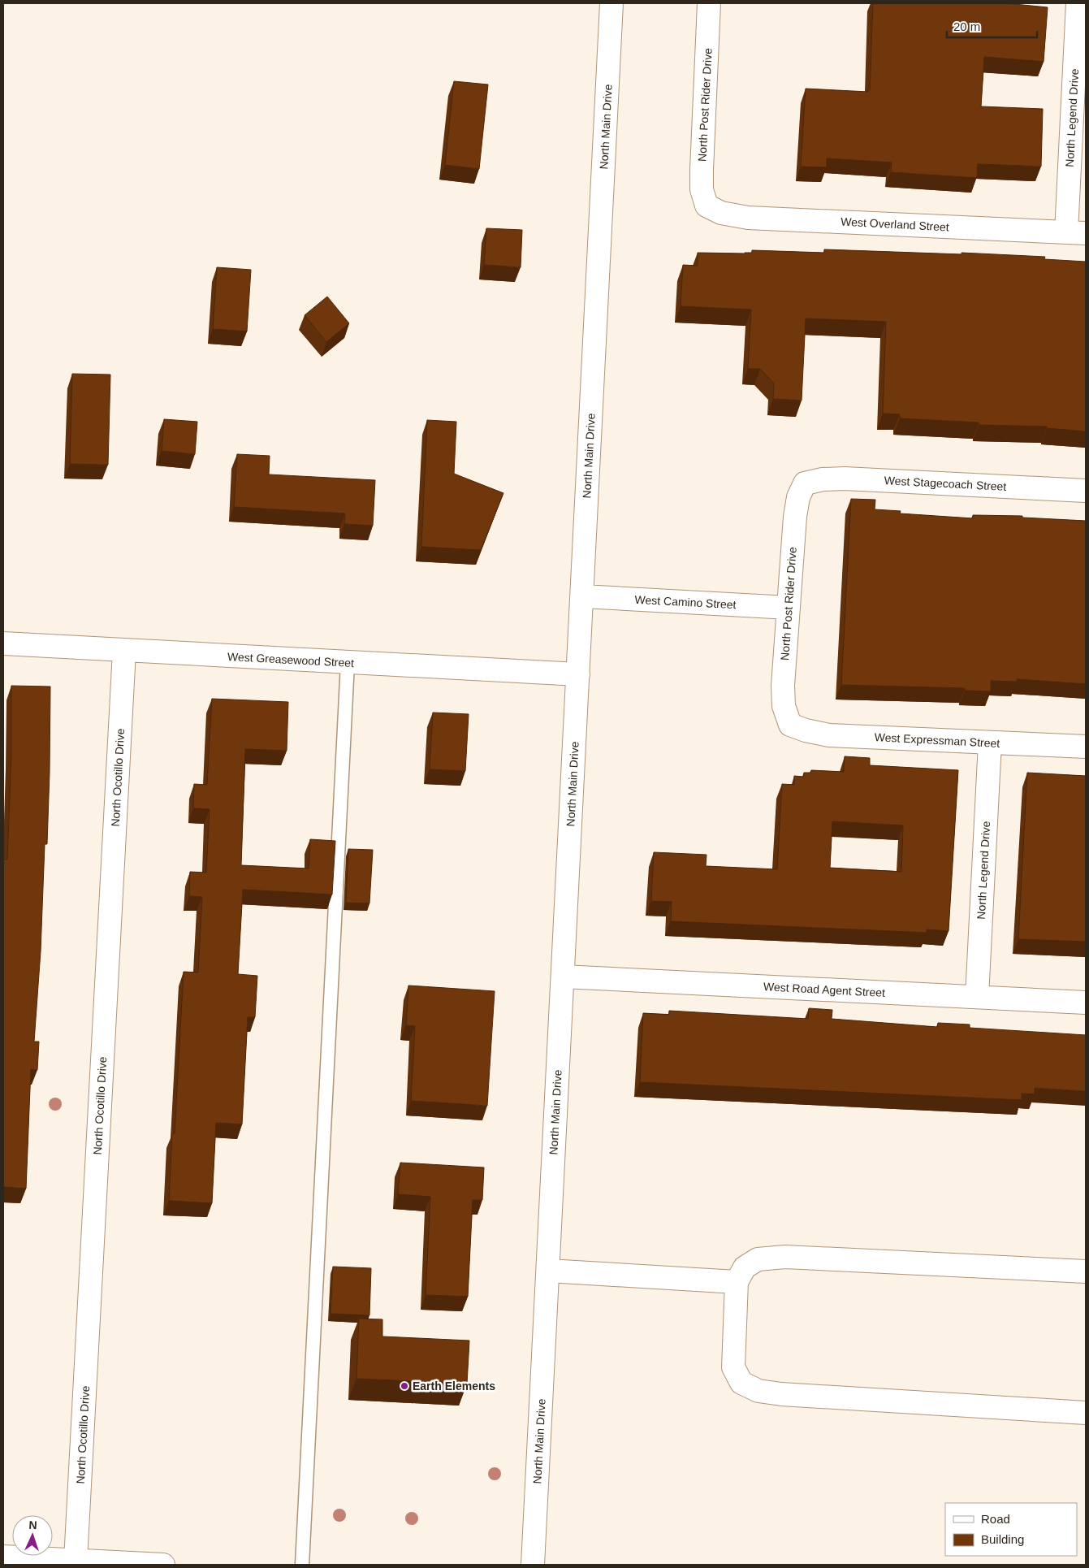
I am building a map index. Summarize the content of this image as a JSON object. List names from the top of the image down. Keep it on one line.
{"streets":{"street":["North Post Rider Drive","North Legend Drive","North Main Drive","West Overland Street","West Stagecoach Street","West Camino Street","West Greasewood Street","West Expressman Street","North Ocotillo Drive","West Road Agent Street"]},"crossings":[["North Post Rider Drive","West Overland Street"],["North Post Rider Drive","West Stagecoach Street"],["North Post Rider Drive","West Camino Street"],["North Post Rider Drive","West Expressman Street"],["North Legend Drive","West Overland Street"],["North Legend Drive","West Expressman Street"],["North Legend Drive","West Road Agent Street"],["North Main Drive","West Camino Street"],["North Main Drive","West Greasewood Street"],["North Main Drive","West Road Agent Street"],["West Greasewood Street","North Ocotillo Drive"]],"places":["Earth Elements"],"legend":["Road","Building"],"scale_bar":"20 m","north":"top"}
